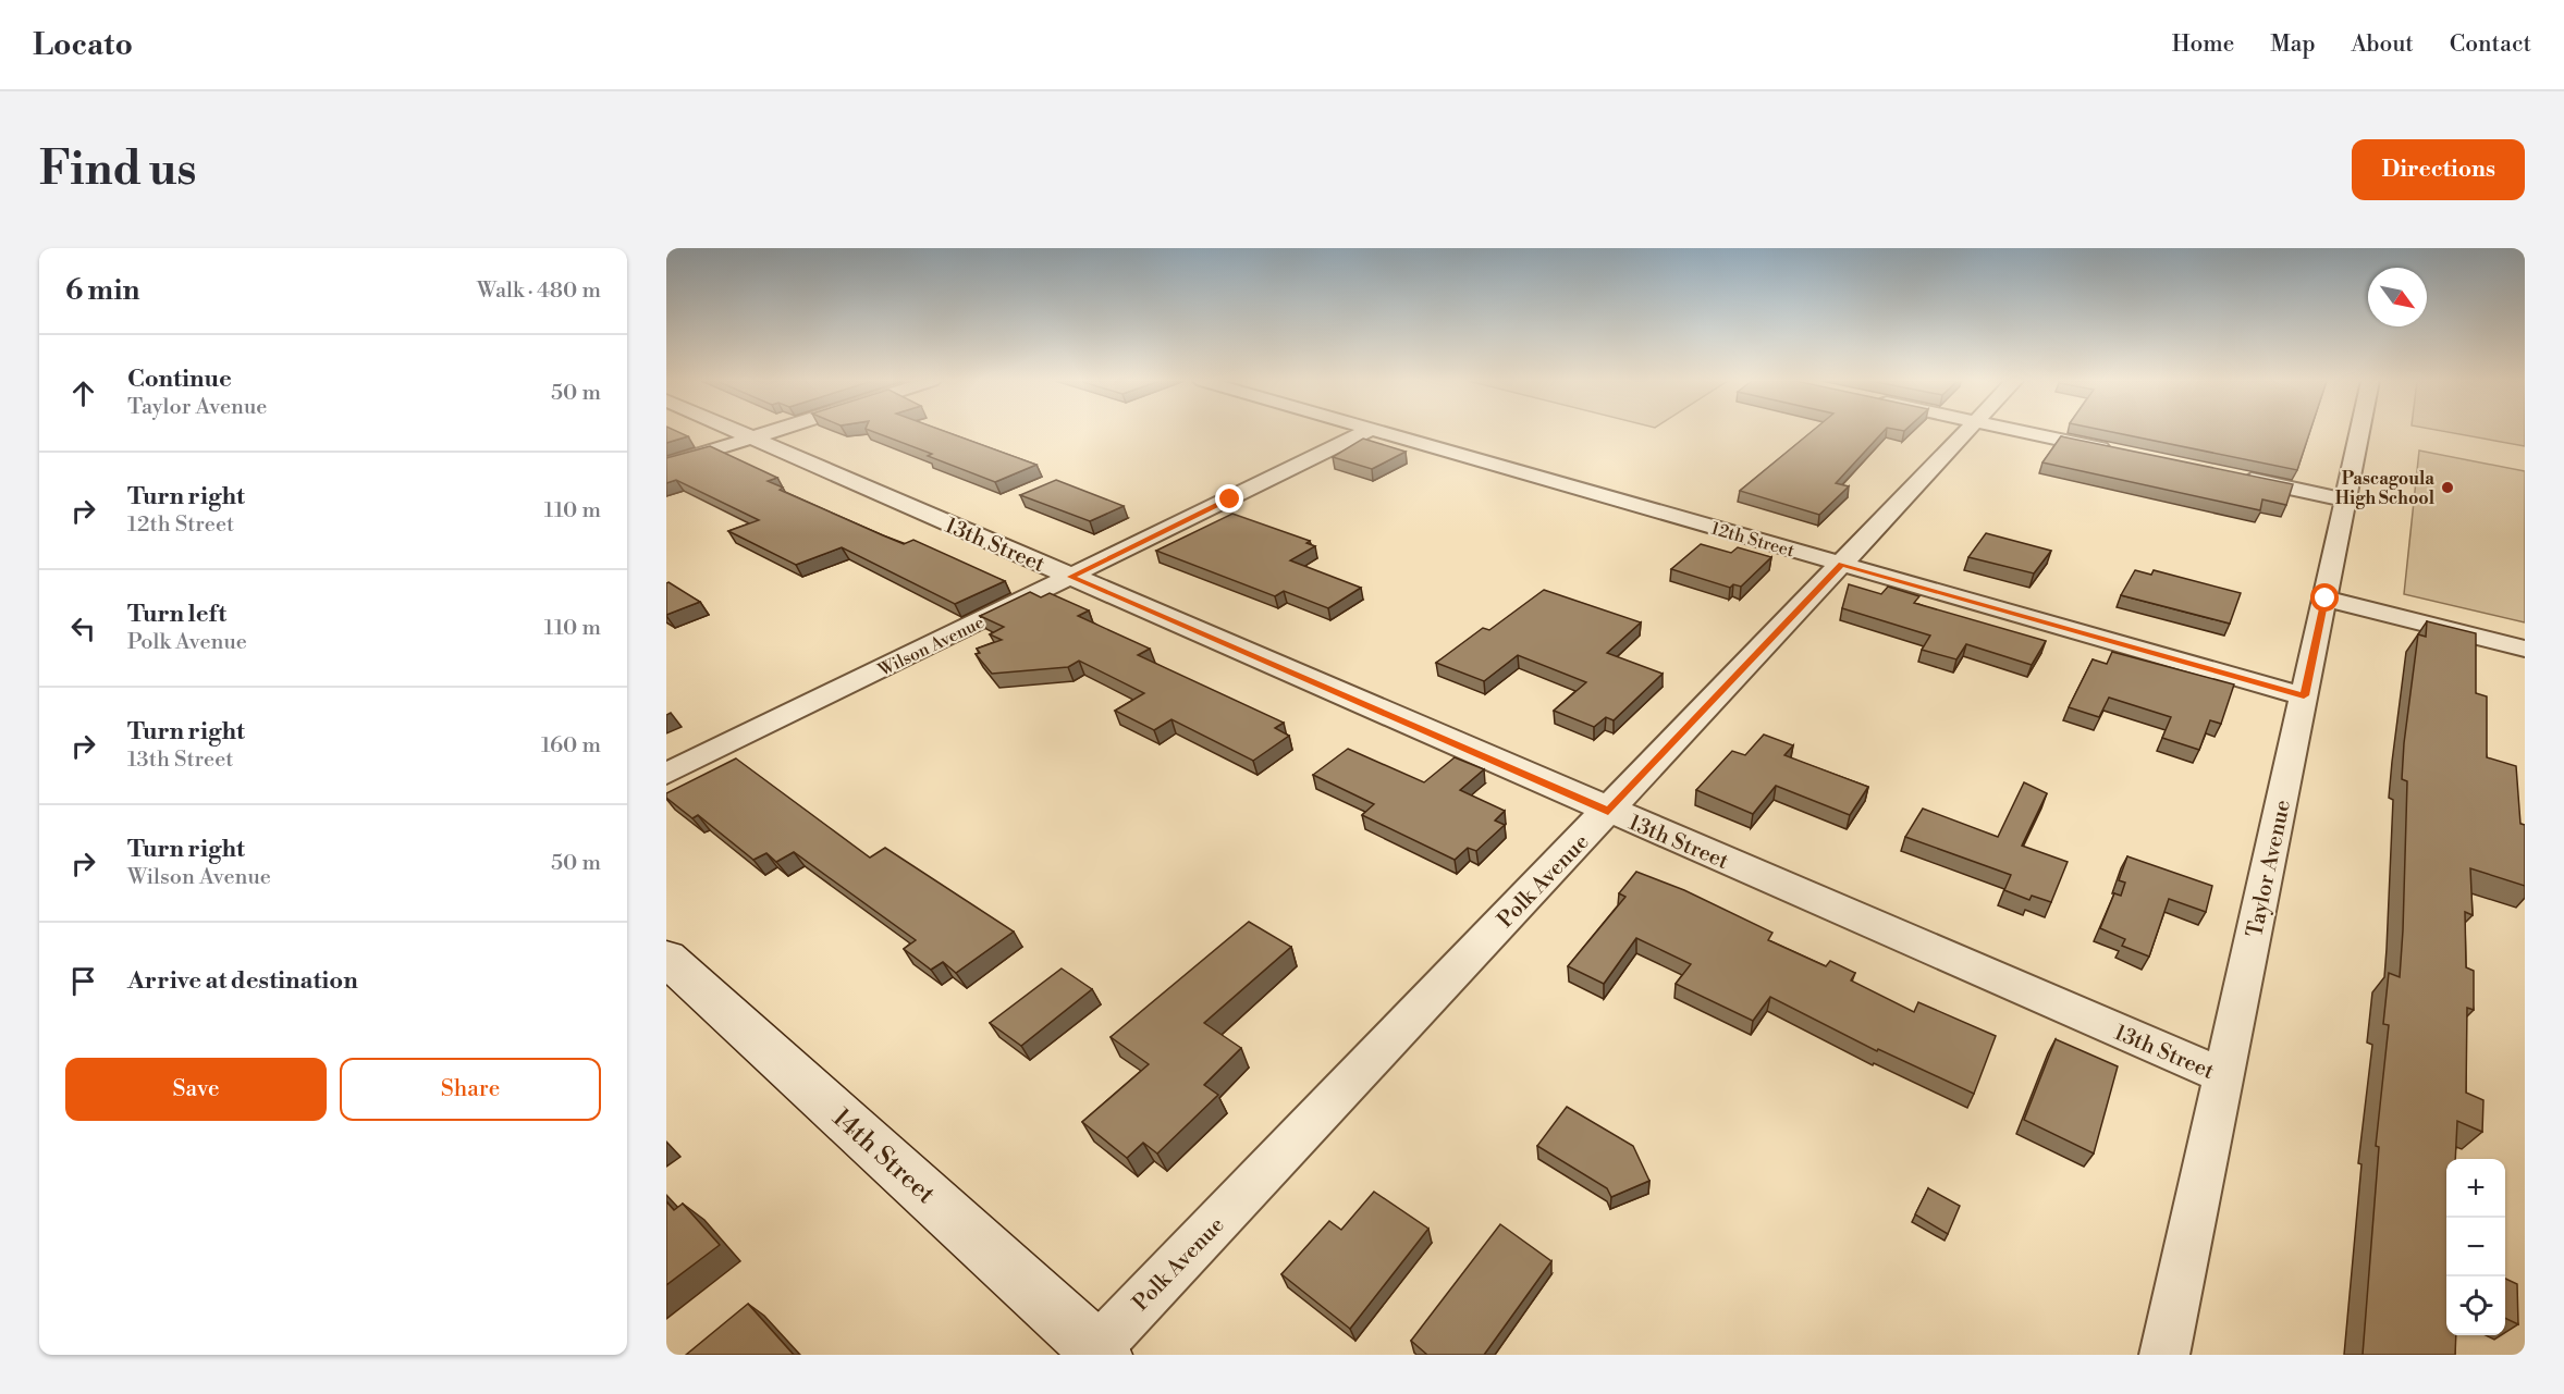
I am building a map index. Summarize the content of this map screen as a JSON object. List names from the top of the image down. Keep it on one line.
{"streets":{"street":["12th Street","13th Street","Wilson Avenue","Taylor Avenue","Polk Avenue","14th Street"]},"crossings":[["12th Street","Taylor Avenue"],["12th Street","Polk Avenue"],["13th Street","Wilson Avenue"],["13th Street","Taylor Avenue"],["13th Street","Polk Avenue"],["Polk Avenue","14th Street"]],"places":["Pascagoula High School"],"north":"bottom right","page":{"header":"Locato","nav":["Home","Map","About","Contact"],"buttons":["Directions",["Save","Share"]],"title":"Find us","heading":["6 min","Walk · 480 m"],"list":[["Continue","Taylor Avenue","50 m"],["Turn right","12th Street","110 m"],["Turn left","Polk Avenue","110 m"],["Turn right","13th Street","160 m"],["Turn right","Wilson Avenue","50 m"],"Arrive at destination"],"map_buttons":["+","−"]}}
